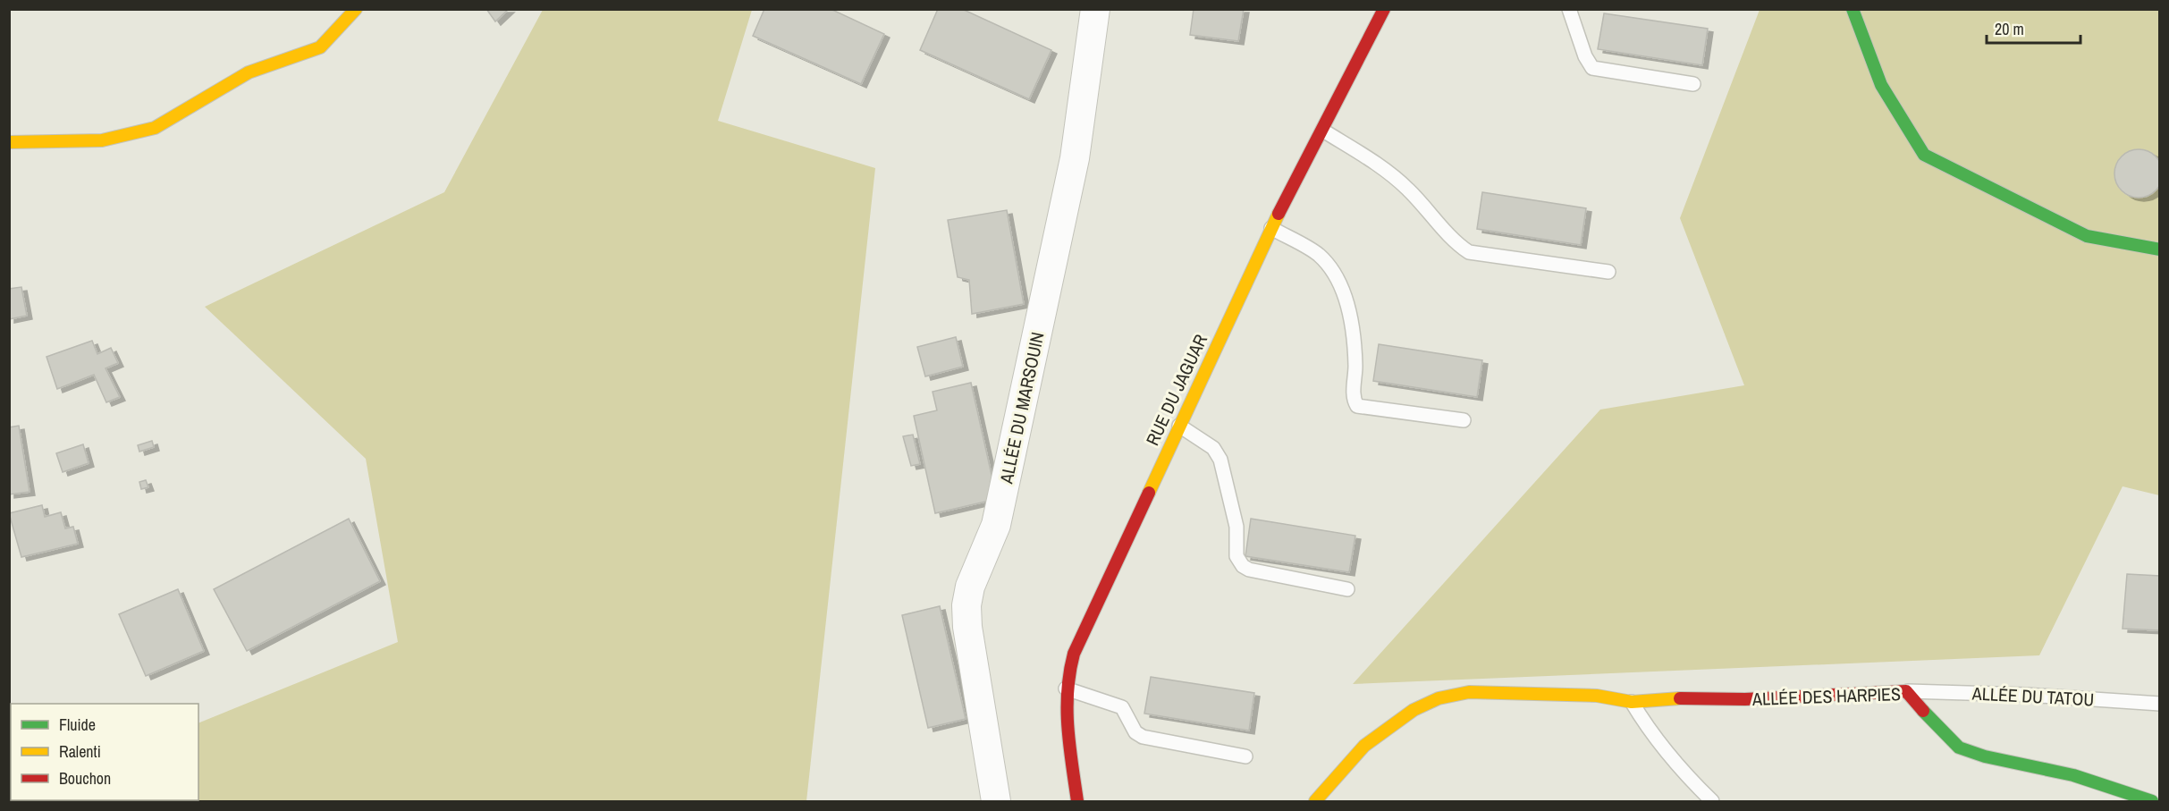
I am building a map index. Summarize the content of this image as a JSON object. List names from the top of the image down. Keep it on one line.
{"streets":{"street":["RUE DU JAGUAR","ALLÉE DU MARSOUIN","ALLÉE DES HARPIES"],"lane":["ALLÉE DU TATOU"]},"crossings":[["ALLÉE DES HARPIES","ALLÉE DU TATOU"]],"legend":["Fluide","Ralenti","Bouchon"],"scale_bar":"20 m"}
